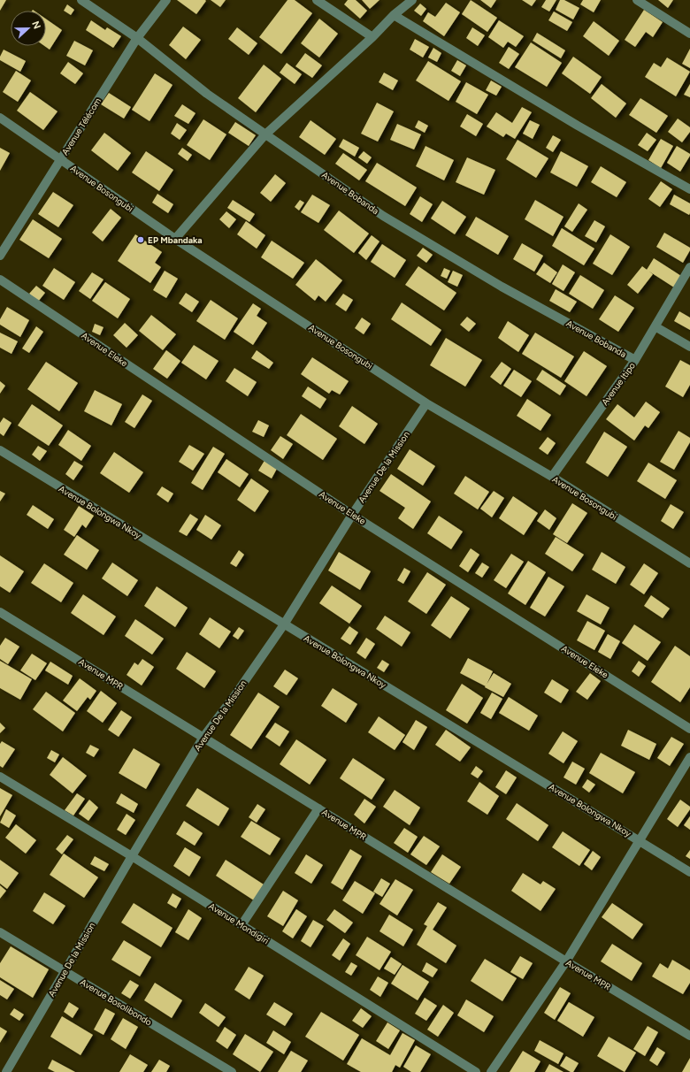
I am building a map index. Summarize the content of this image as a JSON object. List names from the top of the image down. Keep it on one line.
{"streets":{"street":["Avenue Télécom","Avenue Bosongubi","Avenue Bobanda","Avenue Eleke","Avenue Itipo","Avenue De la Mission","Avenue Bolongwa Nkoy","Avenue MPR","Avenue Mondigiri","Avenue Bosolibondo"]},"crossings":[["Avenue Télécom","Avenue Bosongubi"],["Avenue Télécom","Avenue Bobanda"],["Avenue Bosongubi","Avenue Itipo"],["Avenue Bosongubi","Avenue De la Mission"],["Avenue Bobanda","Avenue Itipo"],["Avenue Eleke","Avenue De la Mission"],["Avenue De la Mission","Avenue Bolongwa Nkoy"],["Avenue De la Mission","Avenue MPR"],["Avenue De la Mission","Avenue Mondigiri"],["Avenue De la Mission","Avenue Bosolibondo"]],"places":["EP Mbandaka"],"north":"right"}
